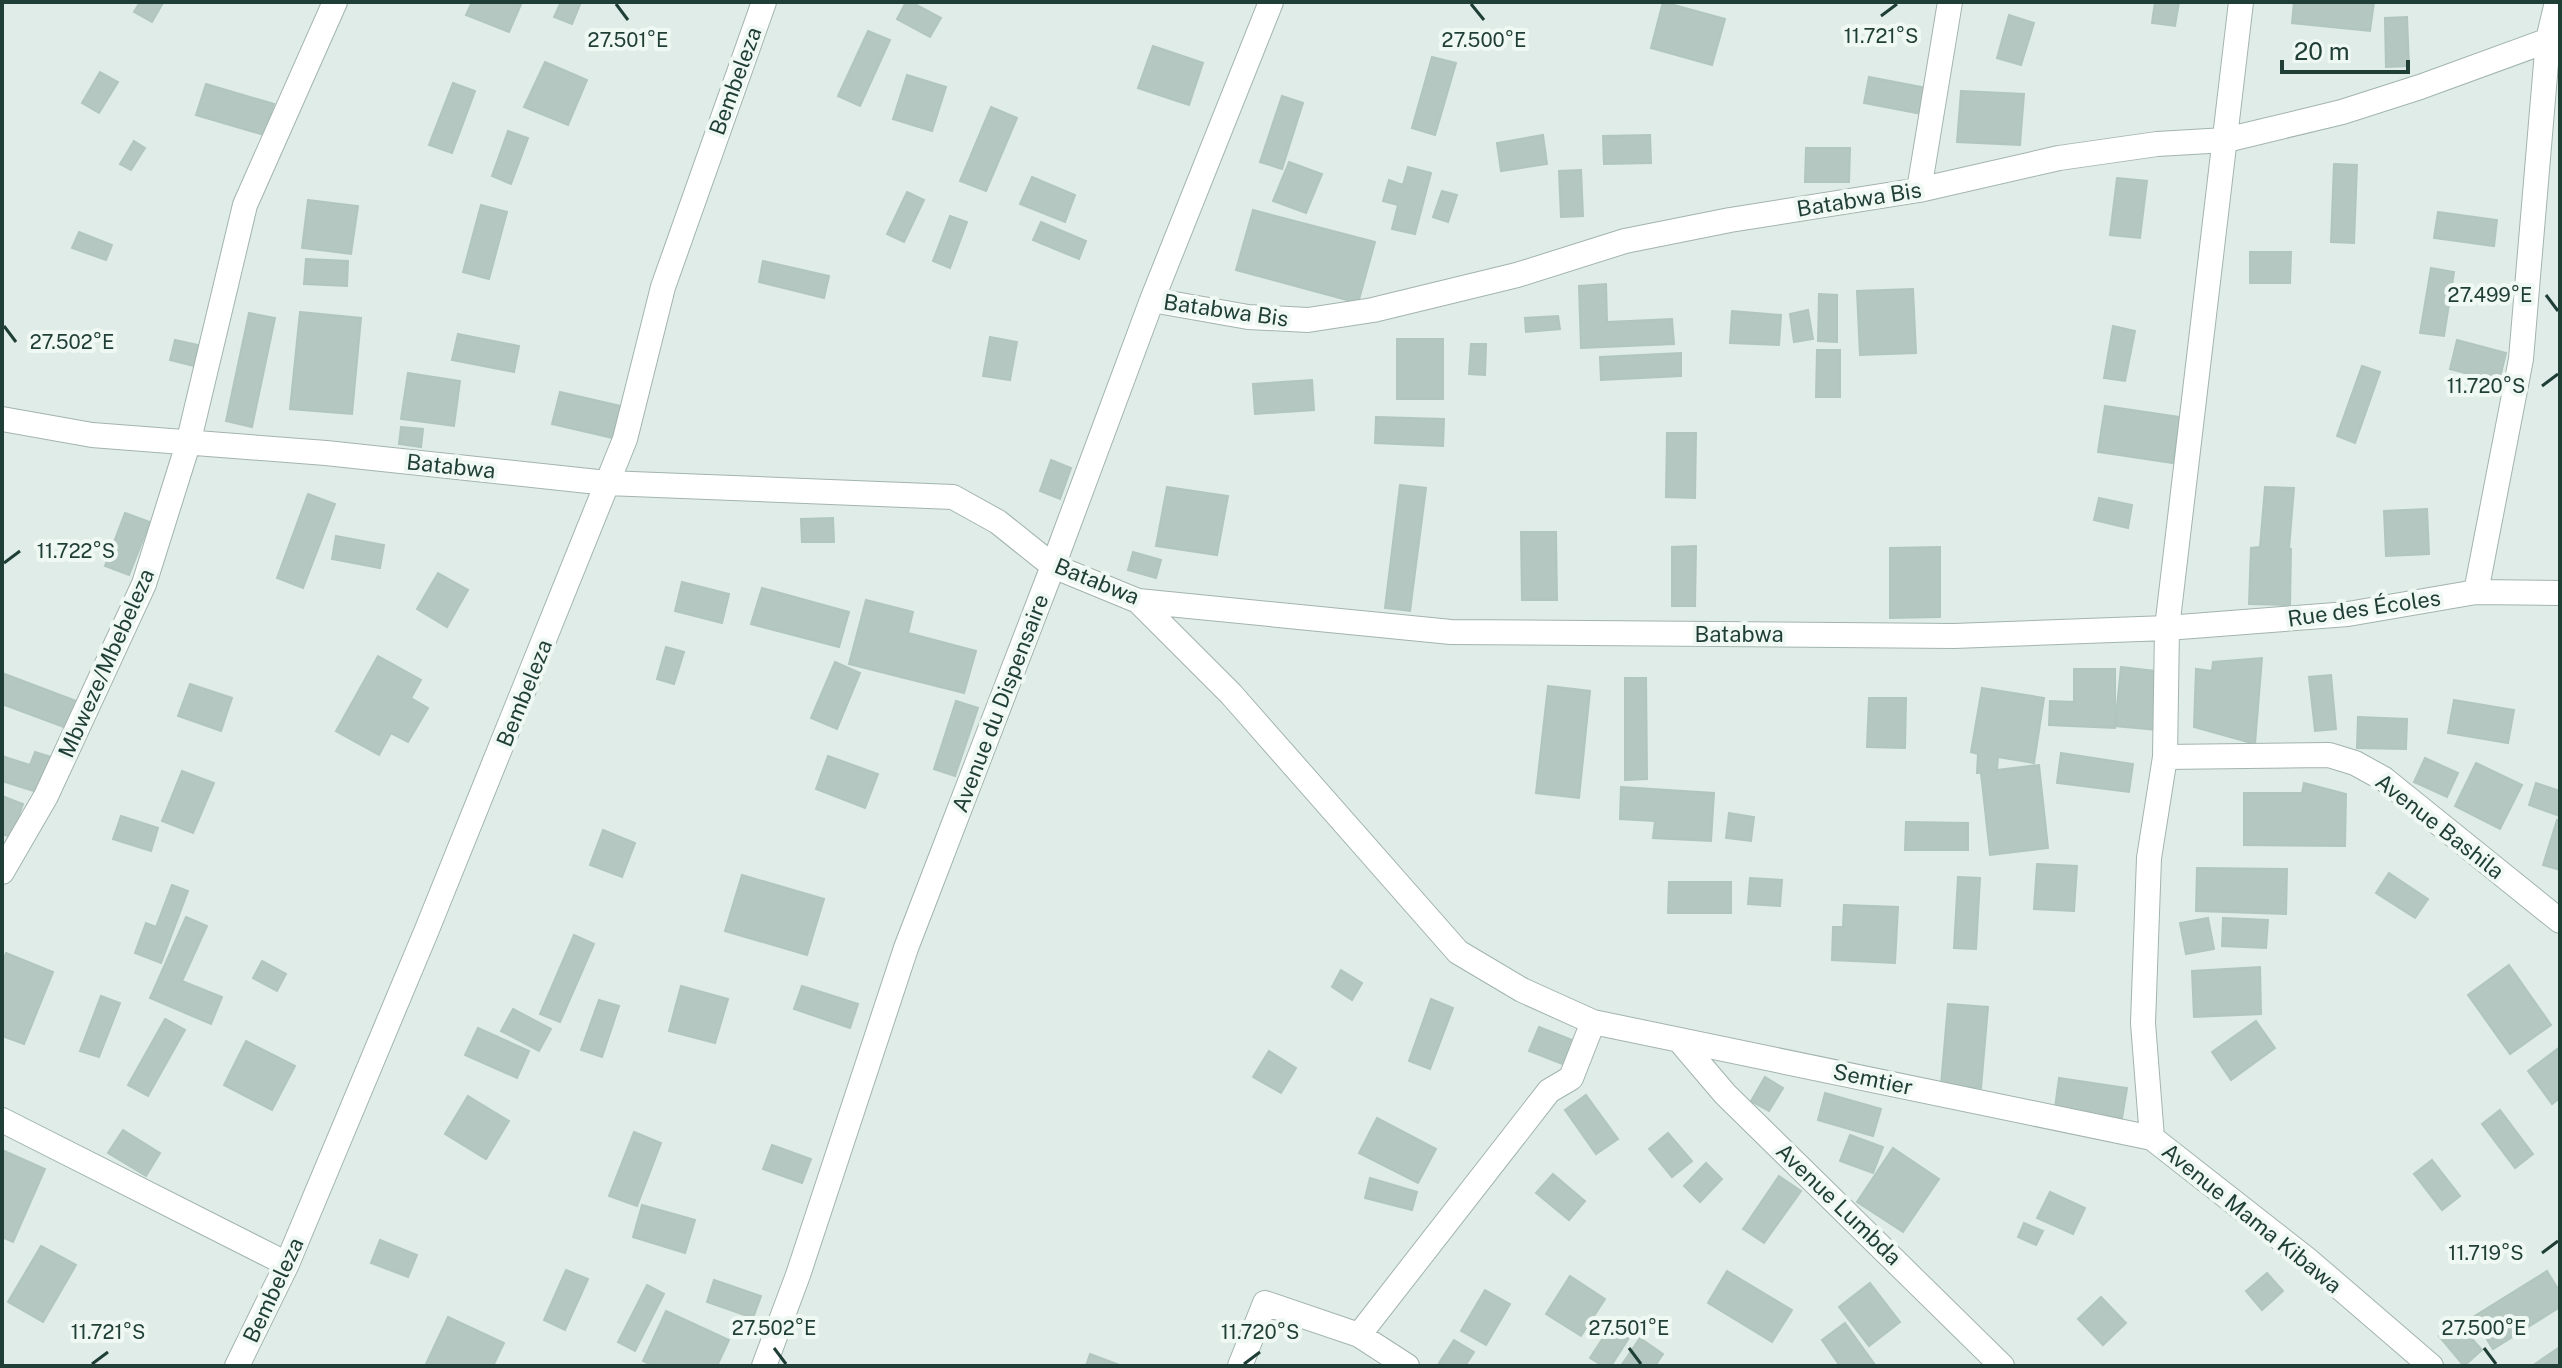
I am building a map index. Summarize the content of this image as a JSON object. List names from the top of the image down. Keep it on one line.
{"streets":{"street":["Bembeleza","Batabwa Bis","Batabwa","Rue des Écoles","Mbweze/Mbebeleza","Avenue du Dispensaire","Avenue Bashila","Semtier","Avenue Lumbda","Avenue Mama Kibawa"]},"crossings":[["Bembeleza","Batabwa"],["Batabwa Bis","Avenue du Dispensaire"],["Batabwa Bis","Avenue Mama Kibawa"],["Batabwa","Rue des Écoles"],["Batabwa","Mbweze/Mbebeleza"],["Batabwa","Avenue du Dispensaire"],["Batabwa","Semtier"],["Batabwa","Avenue Mama Kibawa"],["Rue des Écoles","Avenue Mama Kibawa"],["Avenue Bashila","Avenue Mama Kibawa"],["Semtier","Avenue Lumbda"],["Semtier","Avenue Mama Kibawa"]],"scale_bar":"20 m","coordinates":["11.721°S","27.501°E","27.500°E","27.499°E","27.502°E","11.720°S","11.722°S","11.719°S"]}
